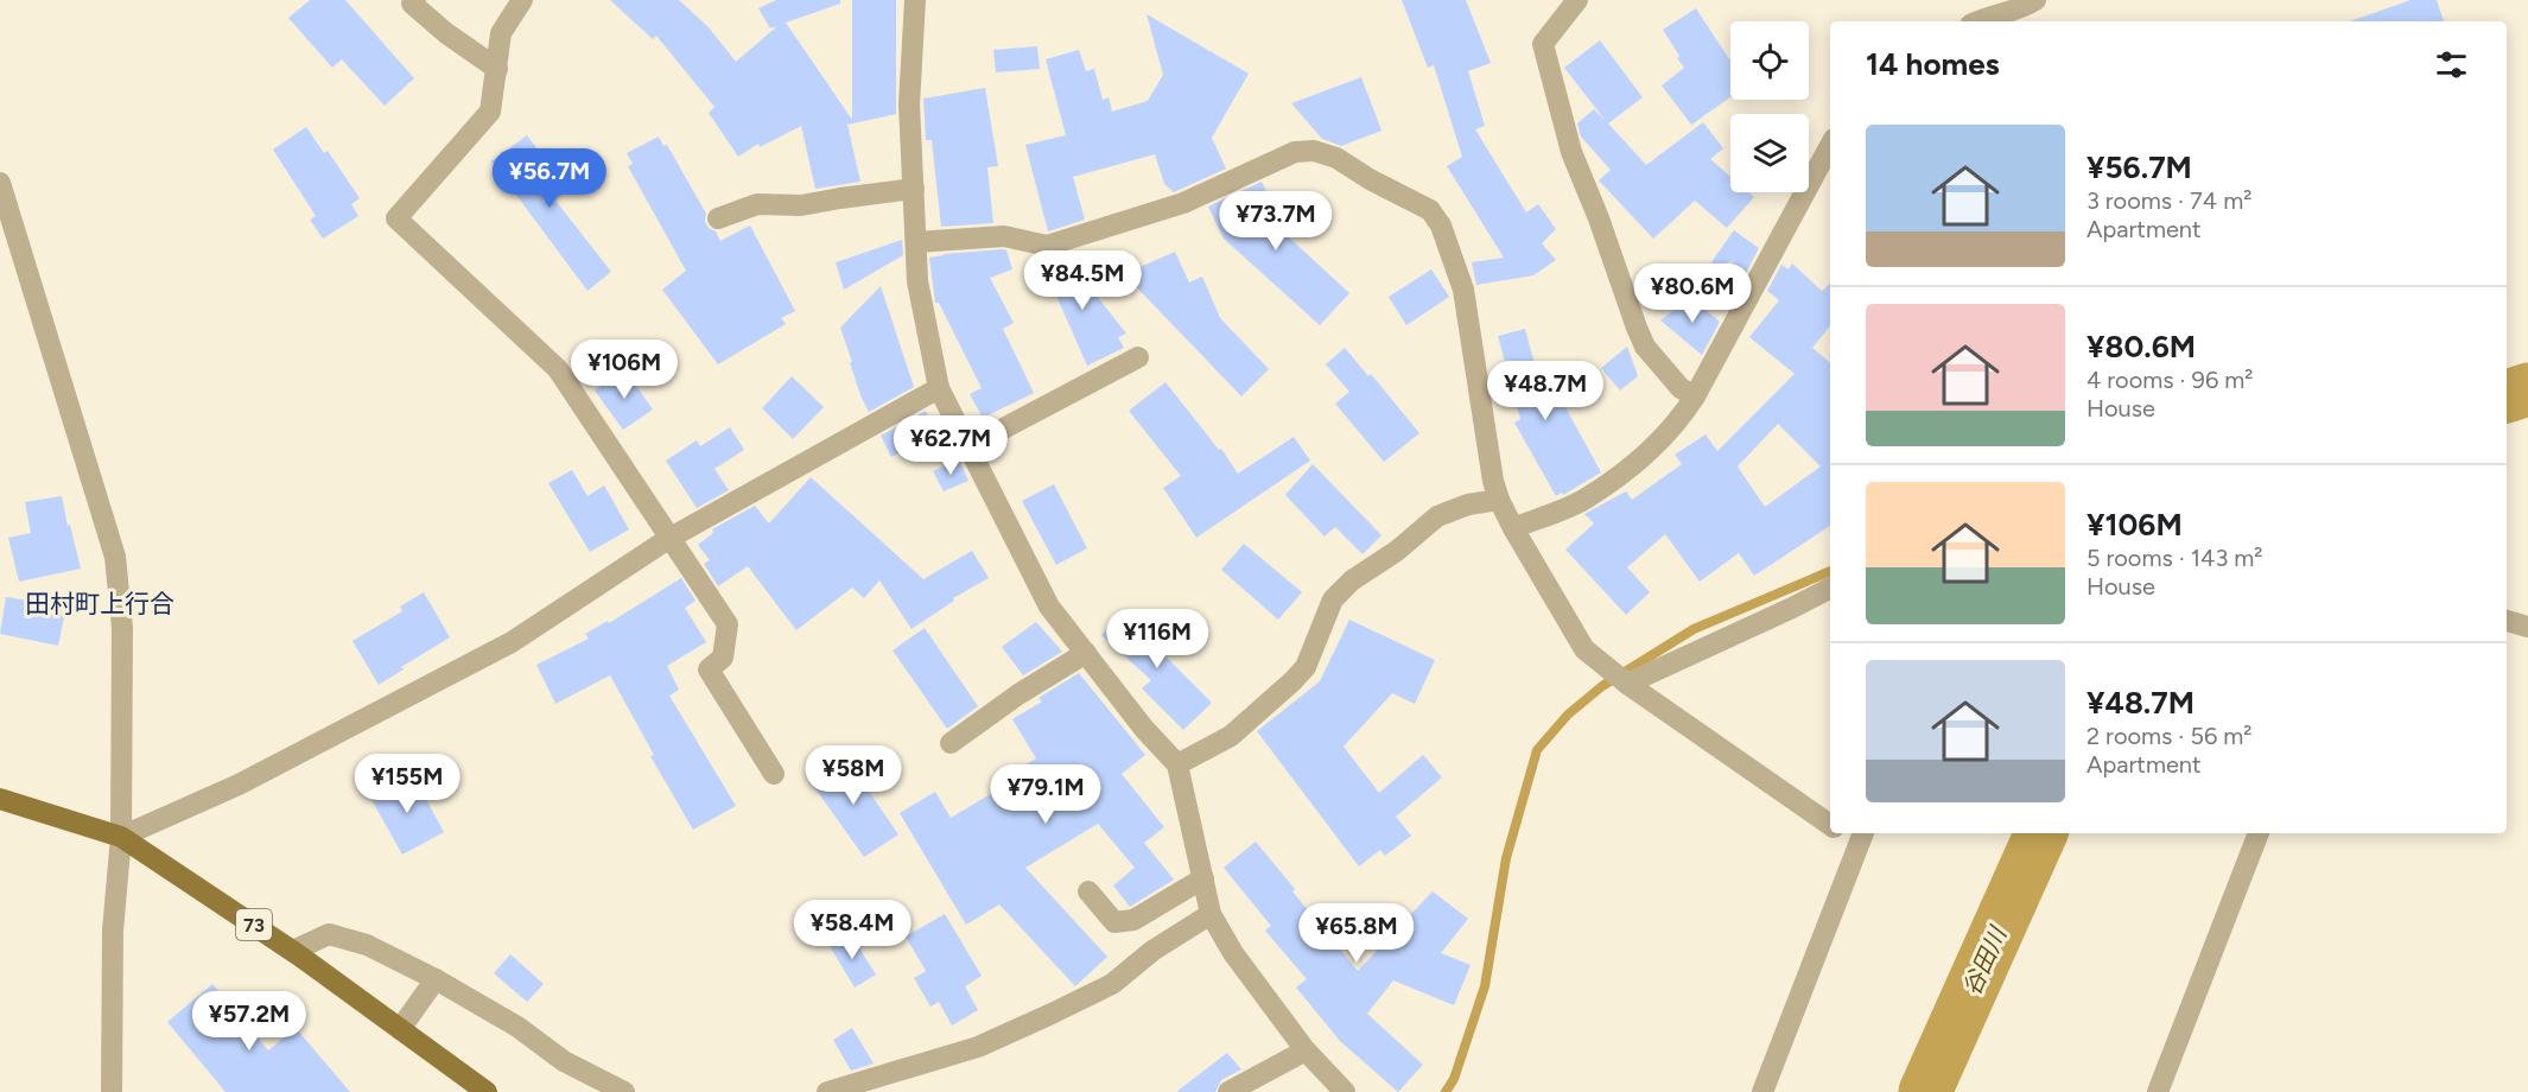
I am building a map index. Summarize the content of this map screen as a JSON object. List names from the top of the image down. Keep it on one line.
{"streets":{"main road":["73"]},"districts":["田村町上行合"],"water":["谷田川"],"page":{"heading":"14 homes","list":[{"name":"¥56.7M","note":"3 rooms · 74 m² · Apartment"},{"name":"¥80.6M","note":"4 rooms · 96 m² · House"},{"name":"¥106M","note":"5 rooms · 143 m² · House"},{"name":"¥48.7M","note":"2 rooms · 56 m² · Apartment"}],"price":["¥56.7M","¥73.7M","¥84.5M","¥80.6M","¥106M","¥48.7M","¥62.7M","¥116M","¥58M","¥155M","¥79.1M","¥58.4M","¥65.8M","¥57.2M"]}}
